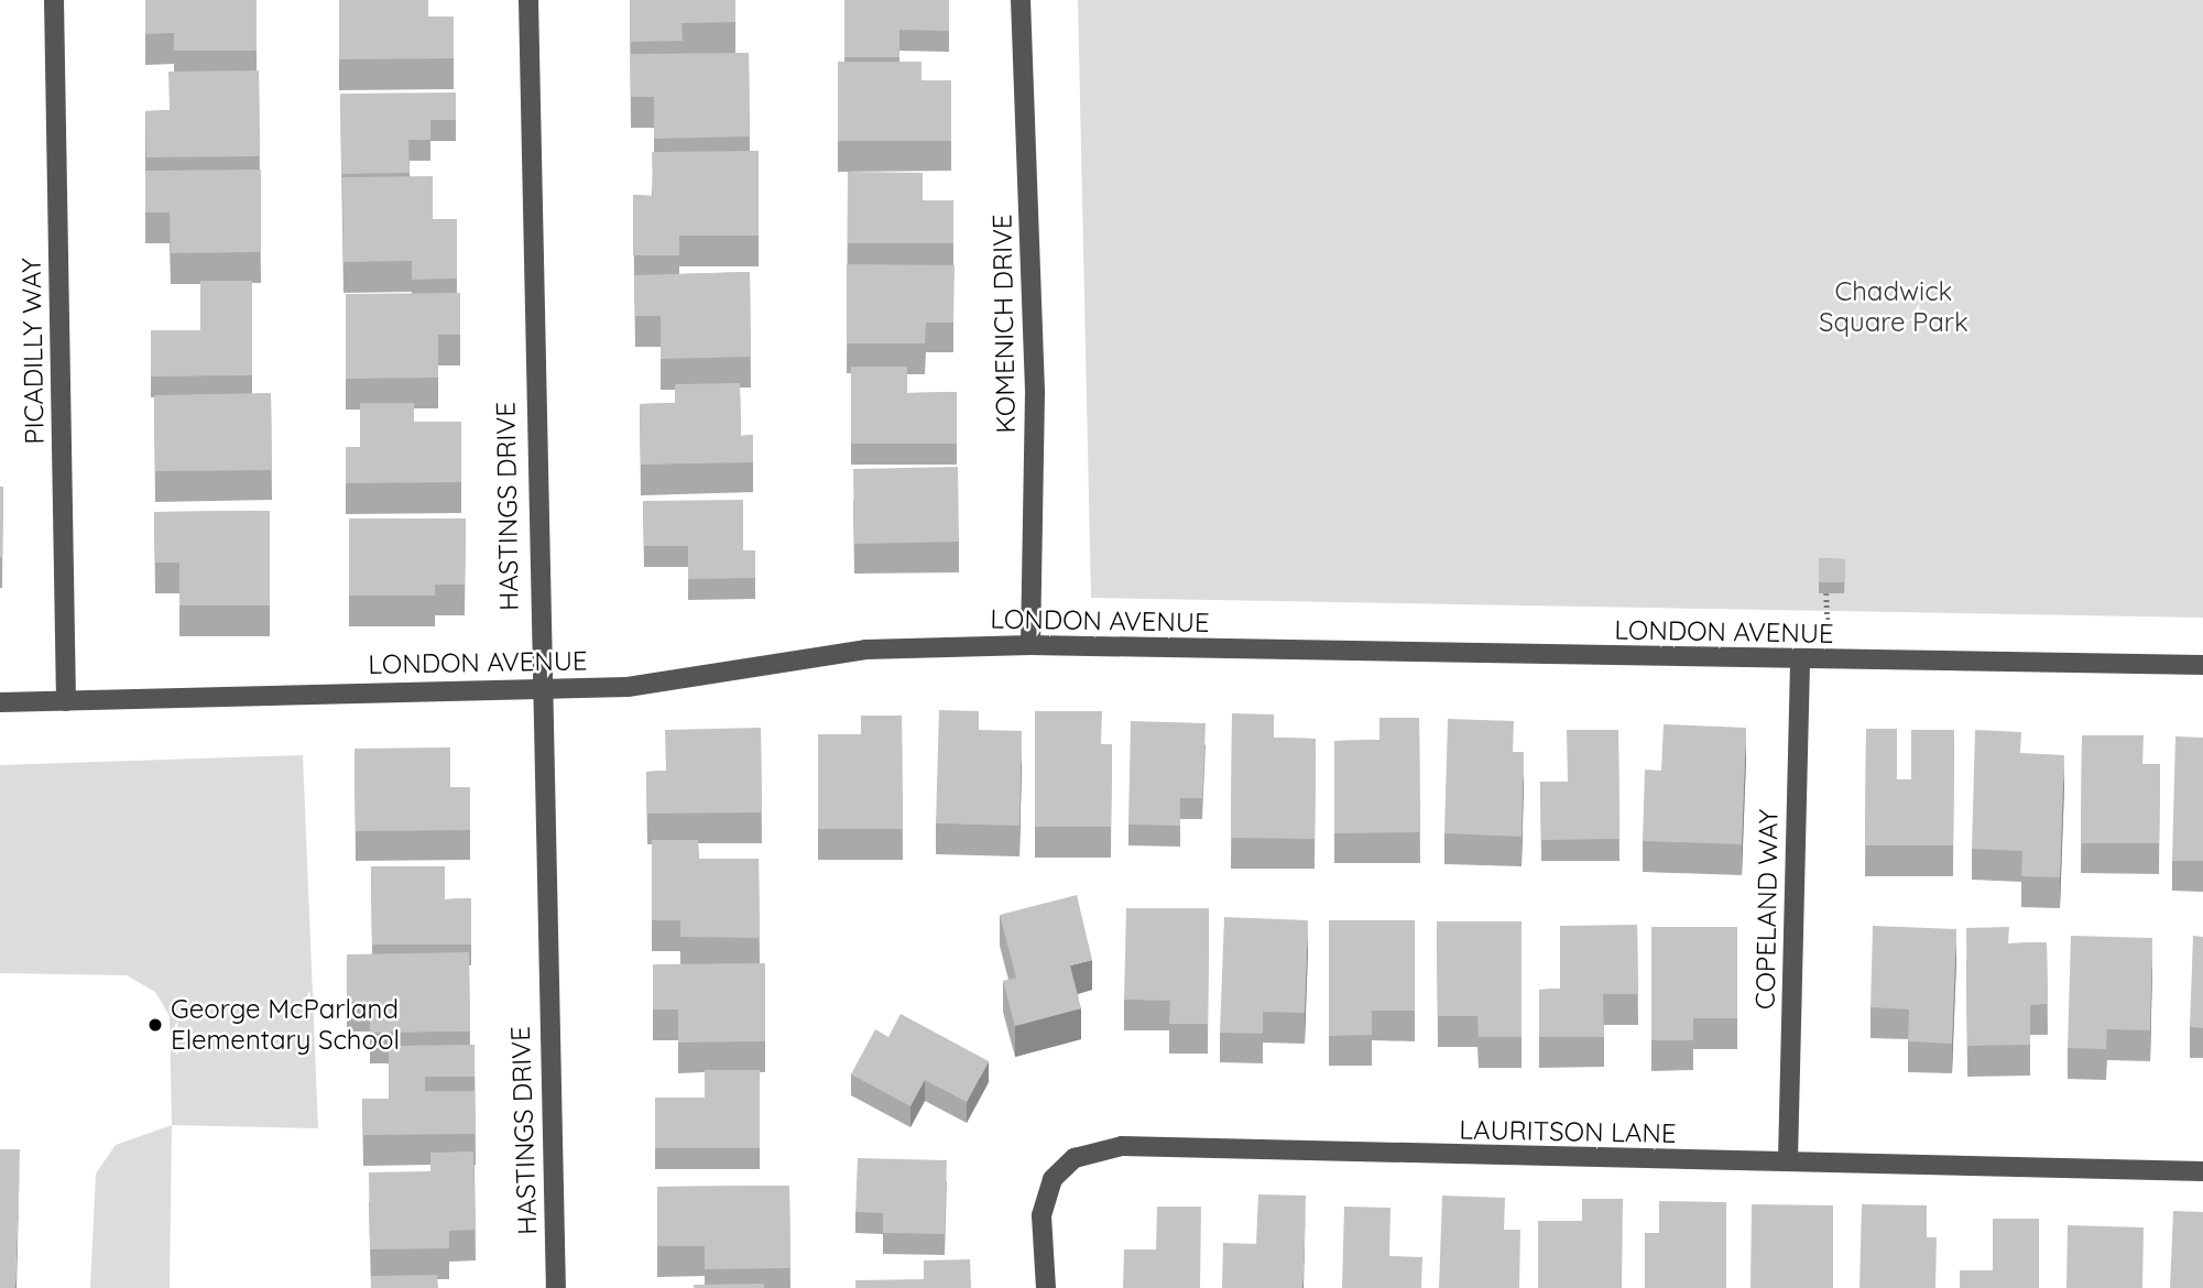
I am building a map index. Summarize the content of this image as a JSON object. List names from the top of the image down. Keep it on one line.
{"streets":{"street":["KOMENICH DRIVE","PICADILLY WAY","HASTINGS DRIVE","LONDON AVENUE","COPELAND WAY","LAURITSON LANE"]},"crossings":[["KOMENICH DRIVE","LONDON AVENUE"],["PICADILLY WAY","LONDON AVENUE"],["HASTINGS DRIVE","LONDON AVENUE"],["LONDON AVENUE","COPELAND WAY"],["COPELAND WAY","LAURITSON LANE"]],"parks":["Chadwick Square Park"],"places":["George McParland Elementary School"]}
